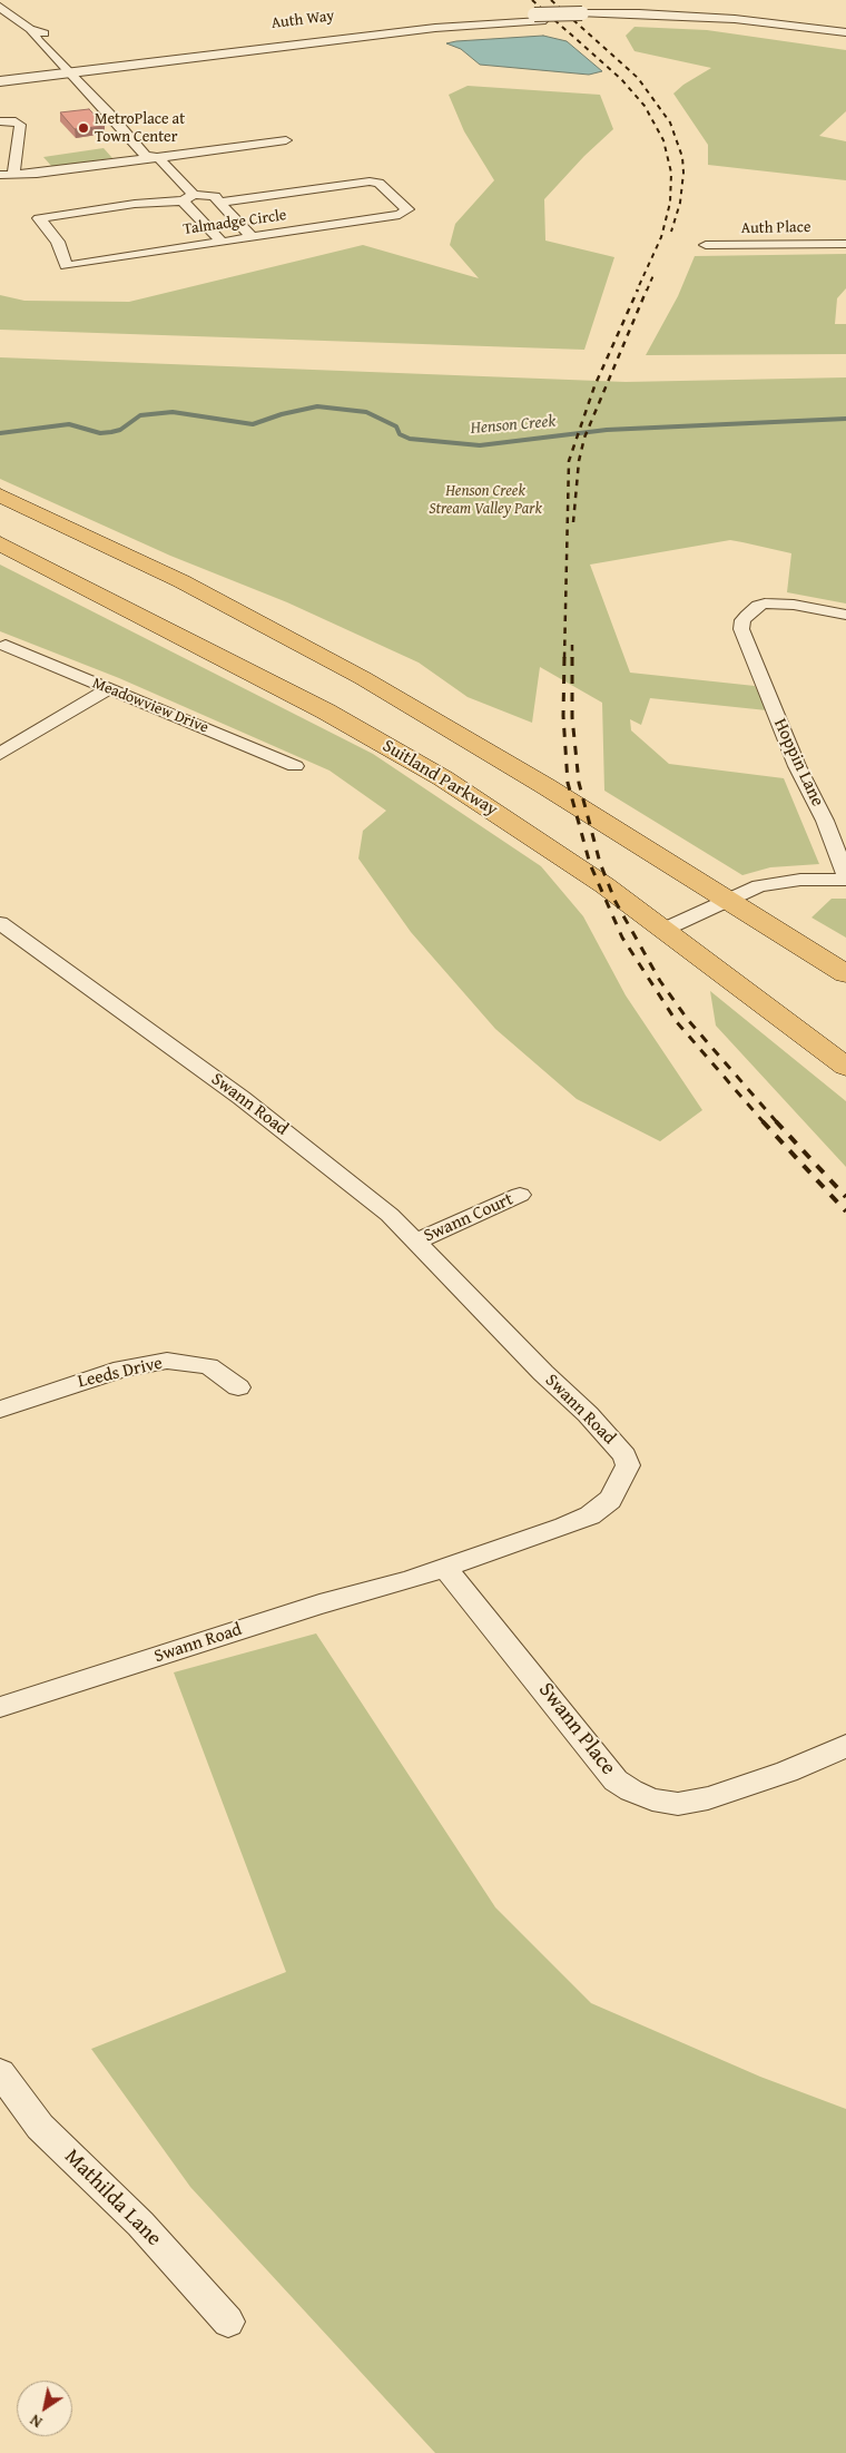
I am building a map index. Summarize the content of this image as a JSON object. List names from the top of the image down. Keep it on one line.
{"streets":{"highway":["Suitland Parkway"],"street":["Auth Way","Talmadge Circle","Auth Place","Meadowview Drive","Hoppin Lane","Swann Road","Swann Court","Leeds Drive","Swann Place","Mathilda Lane"]},"crossings":[["Swann Road","Swann Court"],["Swann Road","Swann Place"]],"water":["Henson Creek"],"parks":["Henson Creek Stream Valley Park"],"places":["MetroPlace at Town Center"],"north":"bottom left"}
